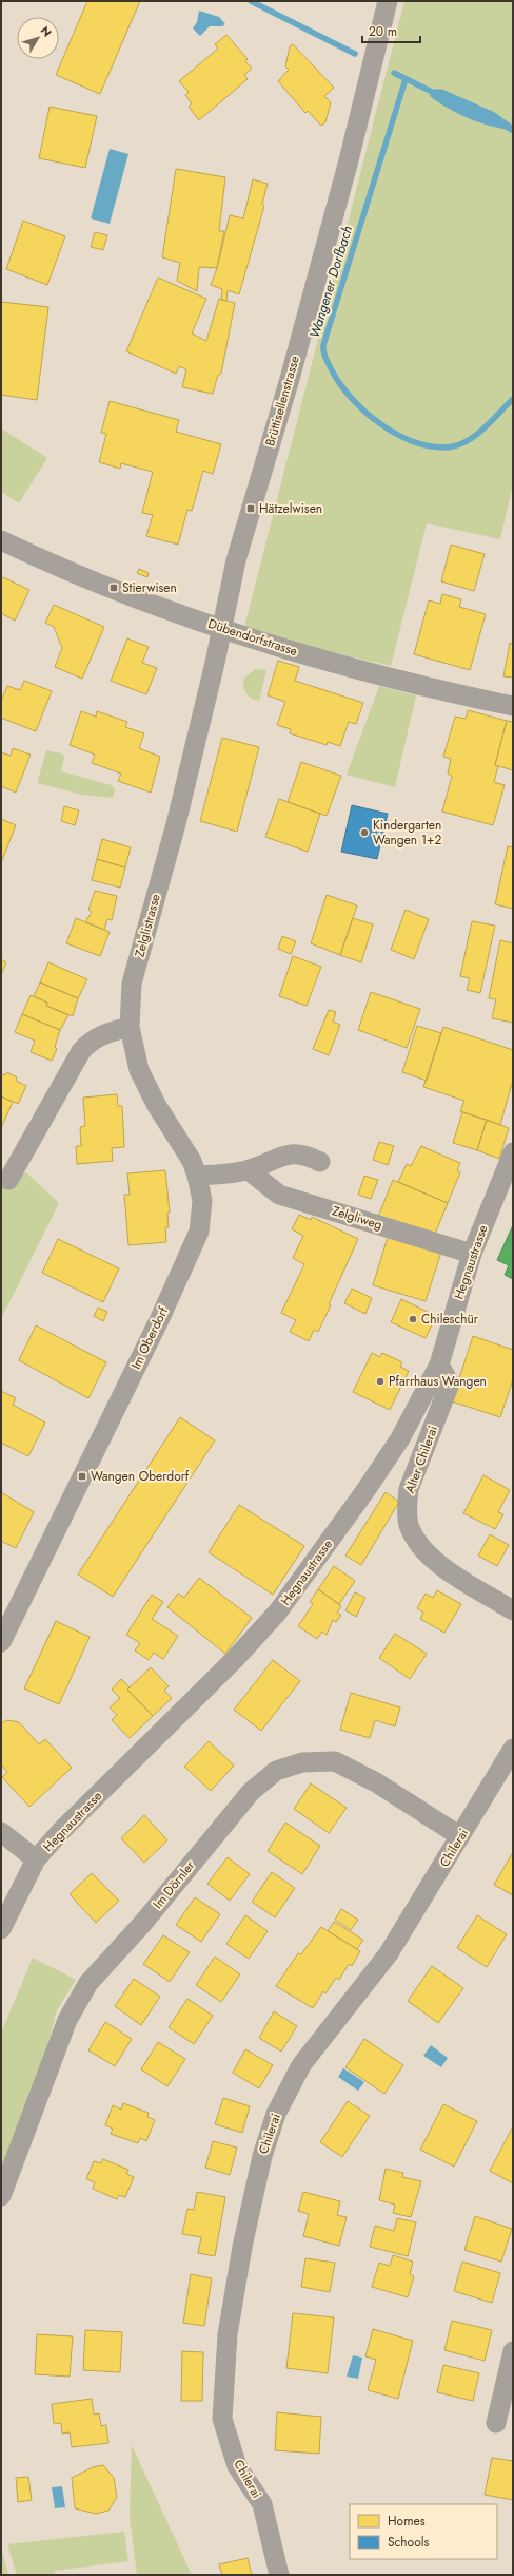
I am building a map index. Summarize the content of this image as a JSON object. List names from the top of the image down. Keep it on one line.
{"streets":{"street":["Brüttisellenstrasse","Dübendorfstrasse","Zelglistrasse","Zelgliweg","Hegnaustrasse","Im Oberdorf","Alter Chilerai","Chilerai","Im Dörnler"]},"crossings":[["Brüttisellenstrasse","Dübendorfstrasse"],["Brüttisellenstrasse","Zelglistrasse"],["Dübendorfstrasse","Zelglistrasse"],["Zelglistrasse","Im Oberdorf"],["Zelgliweg","Hegnaustrasse"],["Hegnaustrasse","Alter Chilerai"],["Chilerai","Im Dörnler"]],"water":["Wangener Dorfbach"],"places":{"transit":["Hätzelwisen","Stierwisen","Wangen Oberdorf"],"other":["Kindergarten Wangen 1+2","Chileschür","Pfarrhaus Wangen"]},"legend":["Homes","Schools"],"scale_bar":"20 m","north":"top right"}
